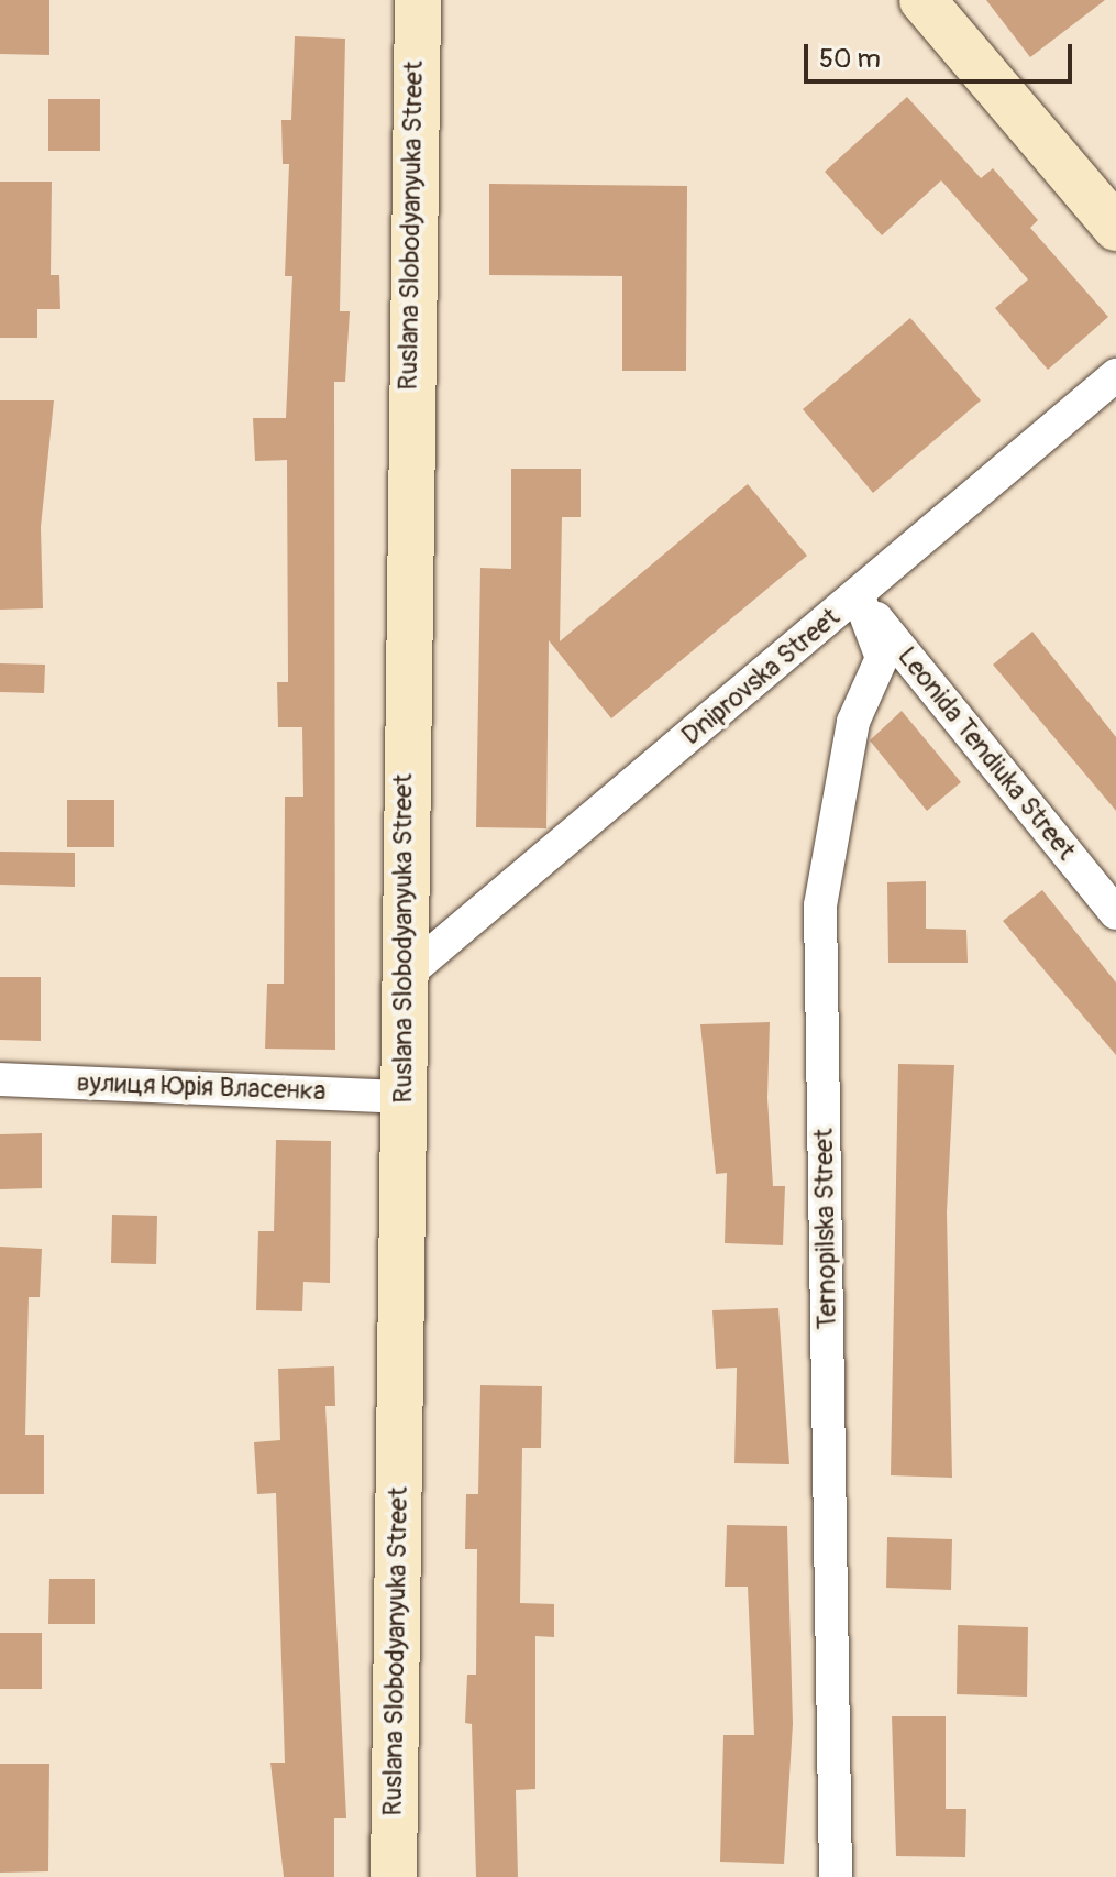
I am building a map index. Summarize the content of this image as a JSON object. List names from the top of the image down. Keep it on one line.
{"streets":{"main road":["Ruslana Slobodyanyuka Street"],"street":["Dniprovska Street","Leonida Tendiuka Street","вулиця Юрія Власенка","Ternopilska Street"]},"crossings":[["Ruslana Slobodyanyuka Street","Dniprovska Street"],["Ruslana Slobodyanyuka Street","вулиця Юрія Власенка"],["Dniprovska Street","Leonida Tendiuka Street"],["Dniprovska Street","Ternopilska Street"],["Leonida Tendiuka Street","Ternopilska Street"]],"scale_bar":"50 m"}
